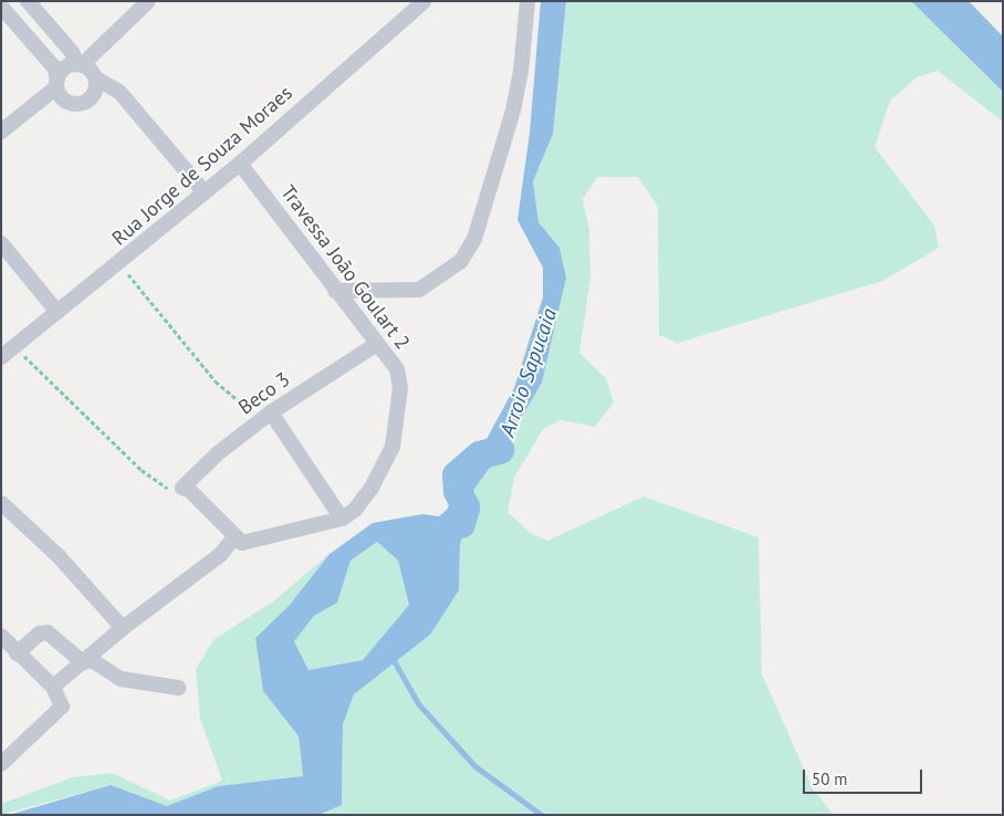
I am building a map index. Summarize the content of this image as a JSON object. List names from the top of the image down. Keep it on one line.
{"streets":{"street":["Rua Jorge de Souza Moraes","Travessa João Goulart 2","Beco 3"]},"crossings":[["Rua Jorge de Souza Moraes","Travessa João Goulart 2"],["Travessa João Goulart 2","Beco 3"]],"water":["Arroio Sapucaia"],"scale_bar":"50 m"}
